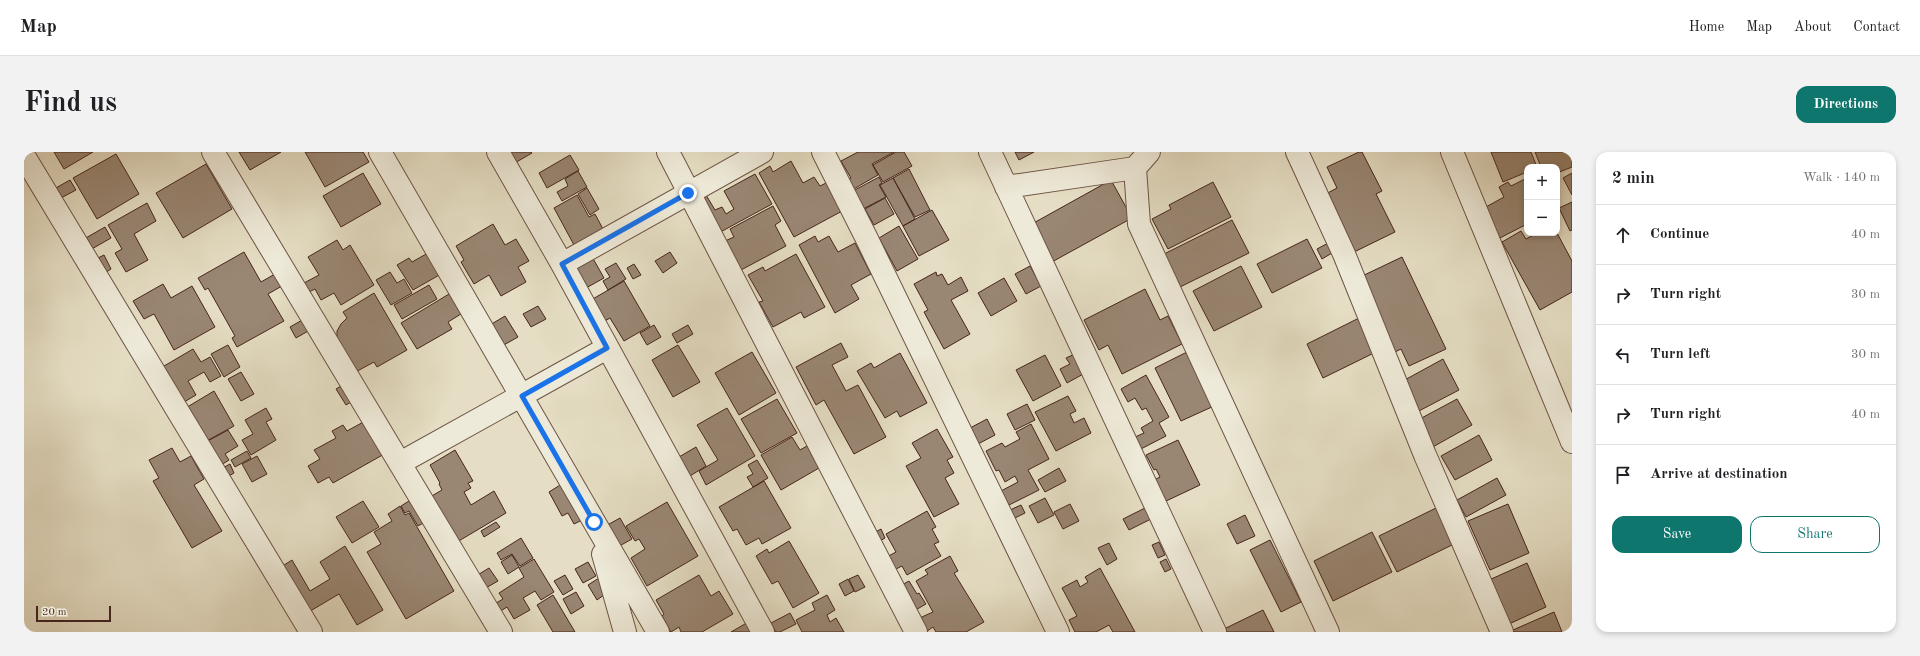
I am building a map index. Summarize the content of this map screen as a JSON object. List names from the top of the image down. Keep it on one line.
{"scale_bar":"20 m","page":{"header":"Map","nav":["Home","Map","About","Contact"],"buttons":["Directions",["Save","Share"]],"title":"Find us","heading":["2 min","Walk · 140 m"],"map_buttons":["+","−"],"list":[["Continue","40 m"],["Turn right","30 m"],["Turn left","30 m"],["Turn right","40 m"],"Arrive at destination"],"scale":"20 m"}}
